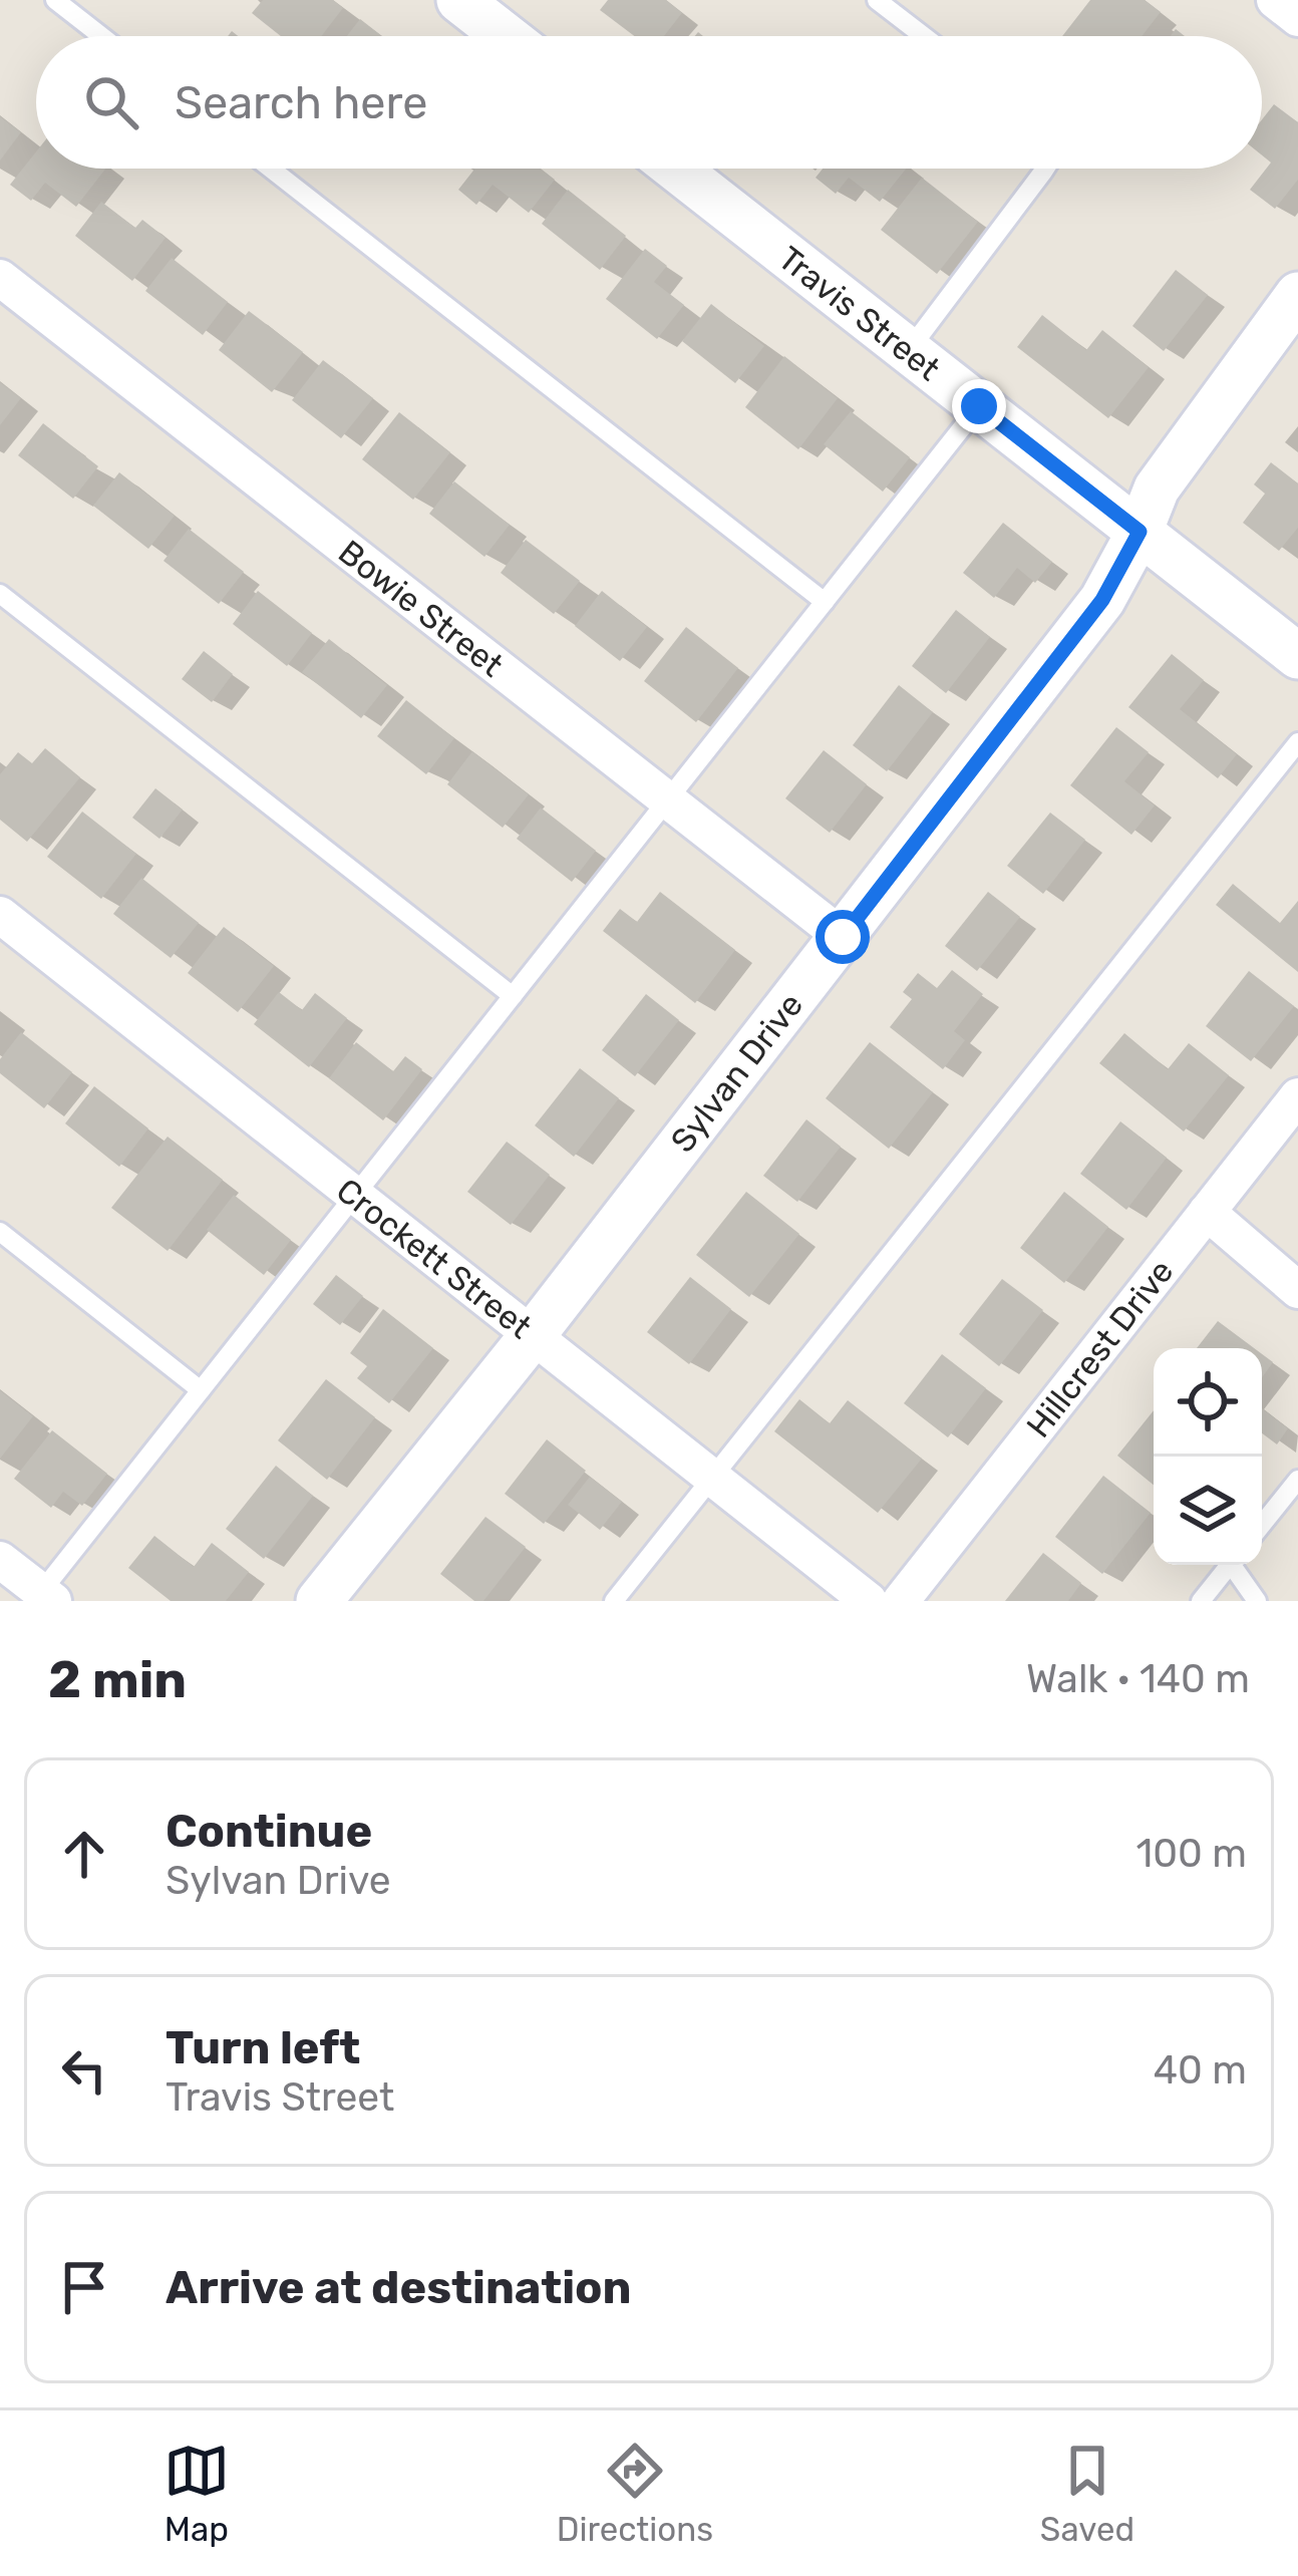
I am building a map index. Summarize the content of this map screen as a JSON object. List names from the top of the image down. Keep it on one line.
{"streets":{"street":["Travis Street","Bowie Street","Sylvan Drive","Crockett Street","Hillcrest Drive"]},"crossings":[["Travis Street","Sylvan Drive"],["Bowie Street","Sylvan Drive"],["Sylvan Drive","Crockett Street"]],"page":{"search":"Search here","heading":["2 min","Walk · 140 m"],"list":[["Continue","Sylvan Drive","100 m"],["Turn left","Travis Street","40 m"],"Arrive at destination"],"nav":["Map","Directions","Saved"]}}
